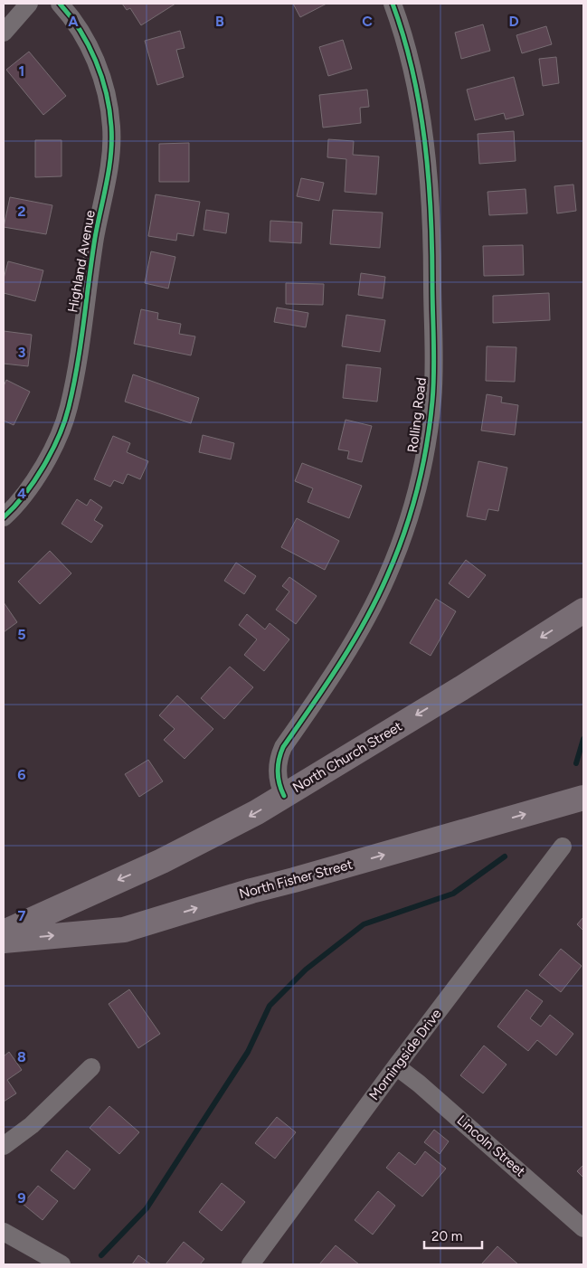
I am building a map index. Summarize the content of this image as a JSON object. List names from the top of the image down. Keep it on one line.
{"streets":{"main road":["North Church Street","North Fisher Street"],"street":["Highland Avenue","Rolling Road","Morningside Drive","Lincoln Street"]},"crossings":[["Rolling Road","North Church Street"],["Morningside Drive","Lincoln Street"]],"one_way":["North Church Street","North Fisher Street"],"scale_bar":"20 m","grid":{"columns":["A","B","C","D"],"rows":["1","2","3","4","5","6","7","8","9"]}}
